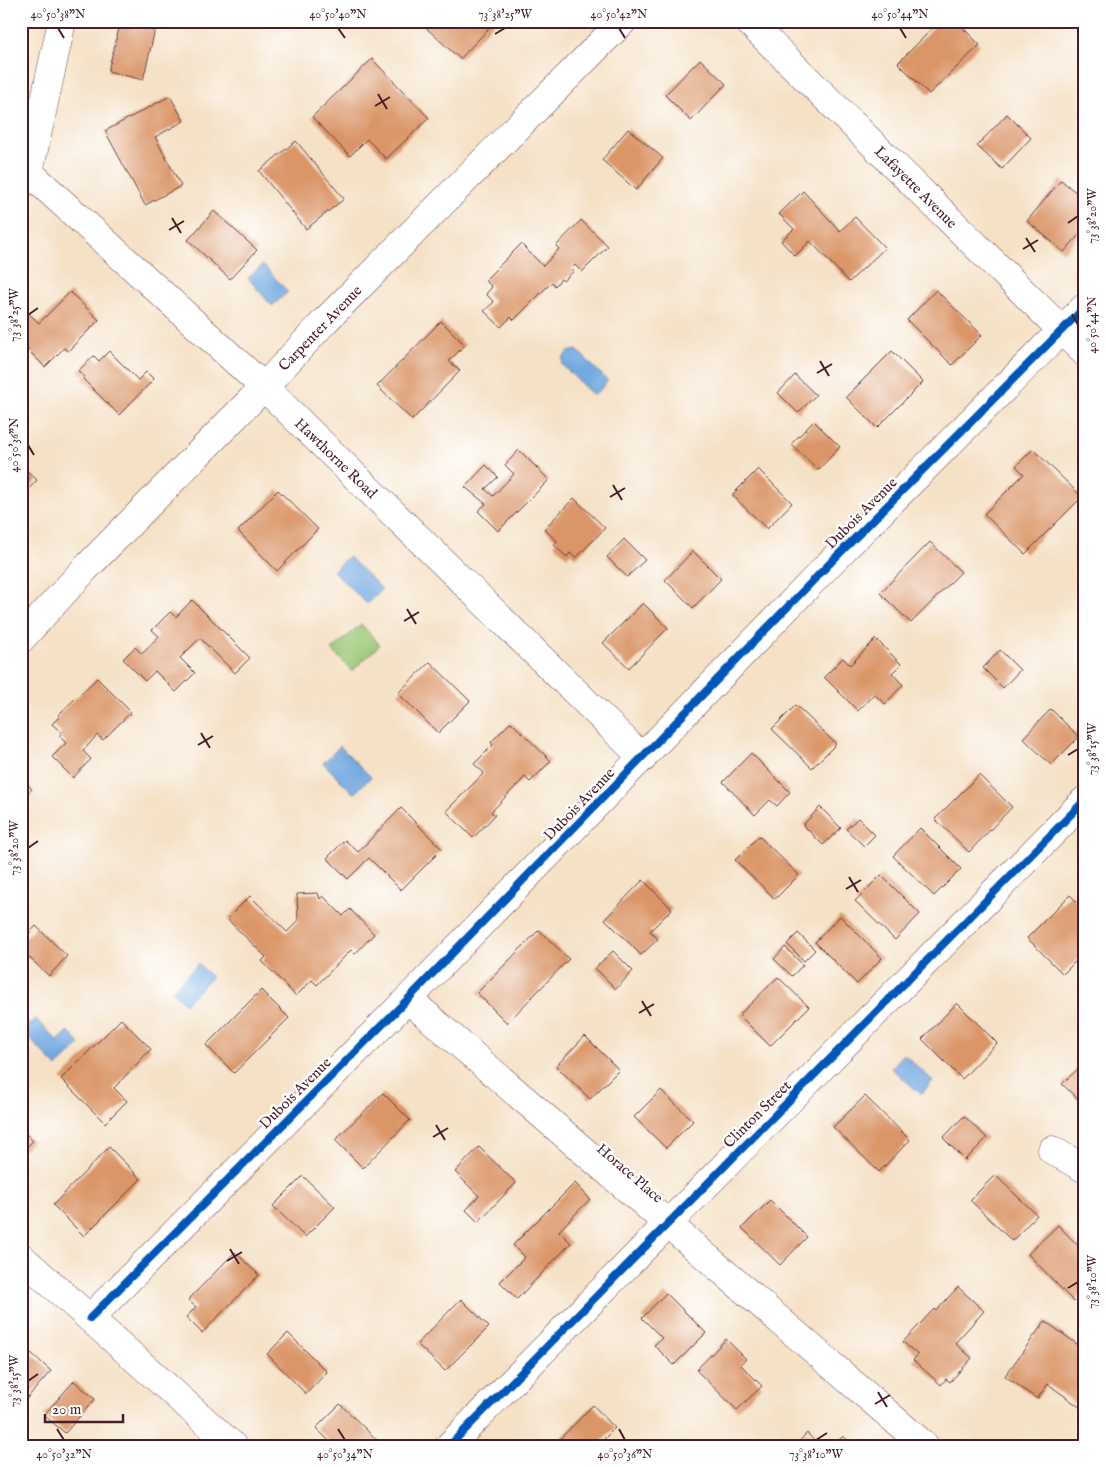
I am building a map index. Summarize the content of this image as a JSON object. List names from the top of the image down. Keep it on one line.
{"streets":{"street":["Lafayette Avenue","Carpenter Avenue","Hawthorne Road","Dubois Avenue","Clinton Street","Horace Place"]},"crossings":[["Lafayette Avenue","Dubois Avenue"],["Carpenter Avenue","Hawthorne Road"],["Hawthorne Road","Dubois Avenue"],["Dubois Avenue","Horace Place"],["Clinton Street","Horace Place"]],"scale_bar":"20 m","coordinates":["40°50'38\"N","40°50'40\"N","73°38'25\"W","40°50'42\"N","40°50'44\"N","73°38'20\"W","40°50'36\"N","73°38'15\"W","73°38'10\"W","40°50'32\"N","40°50'34\"N"]}
